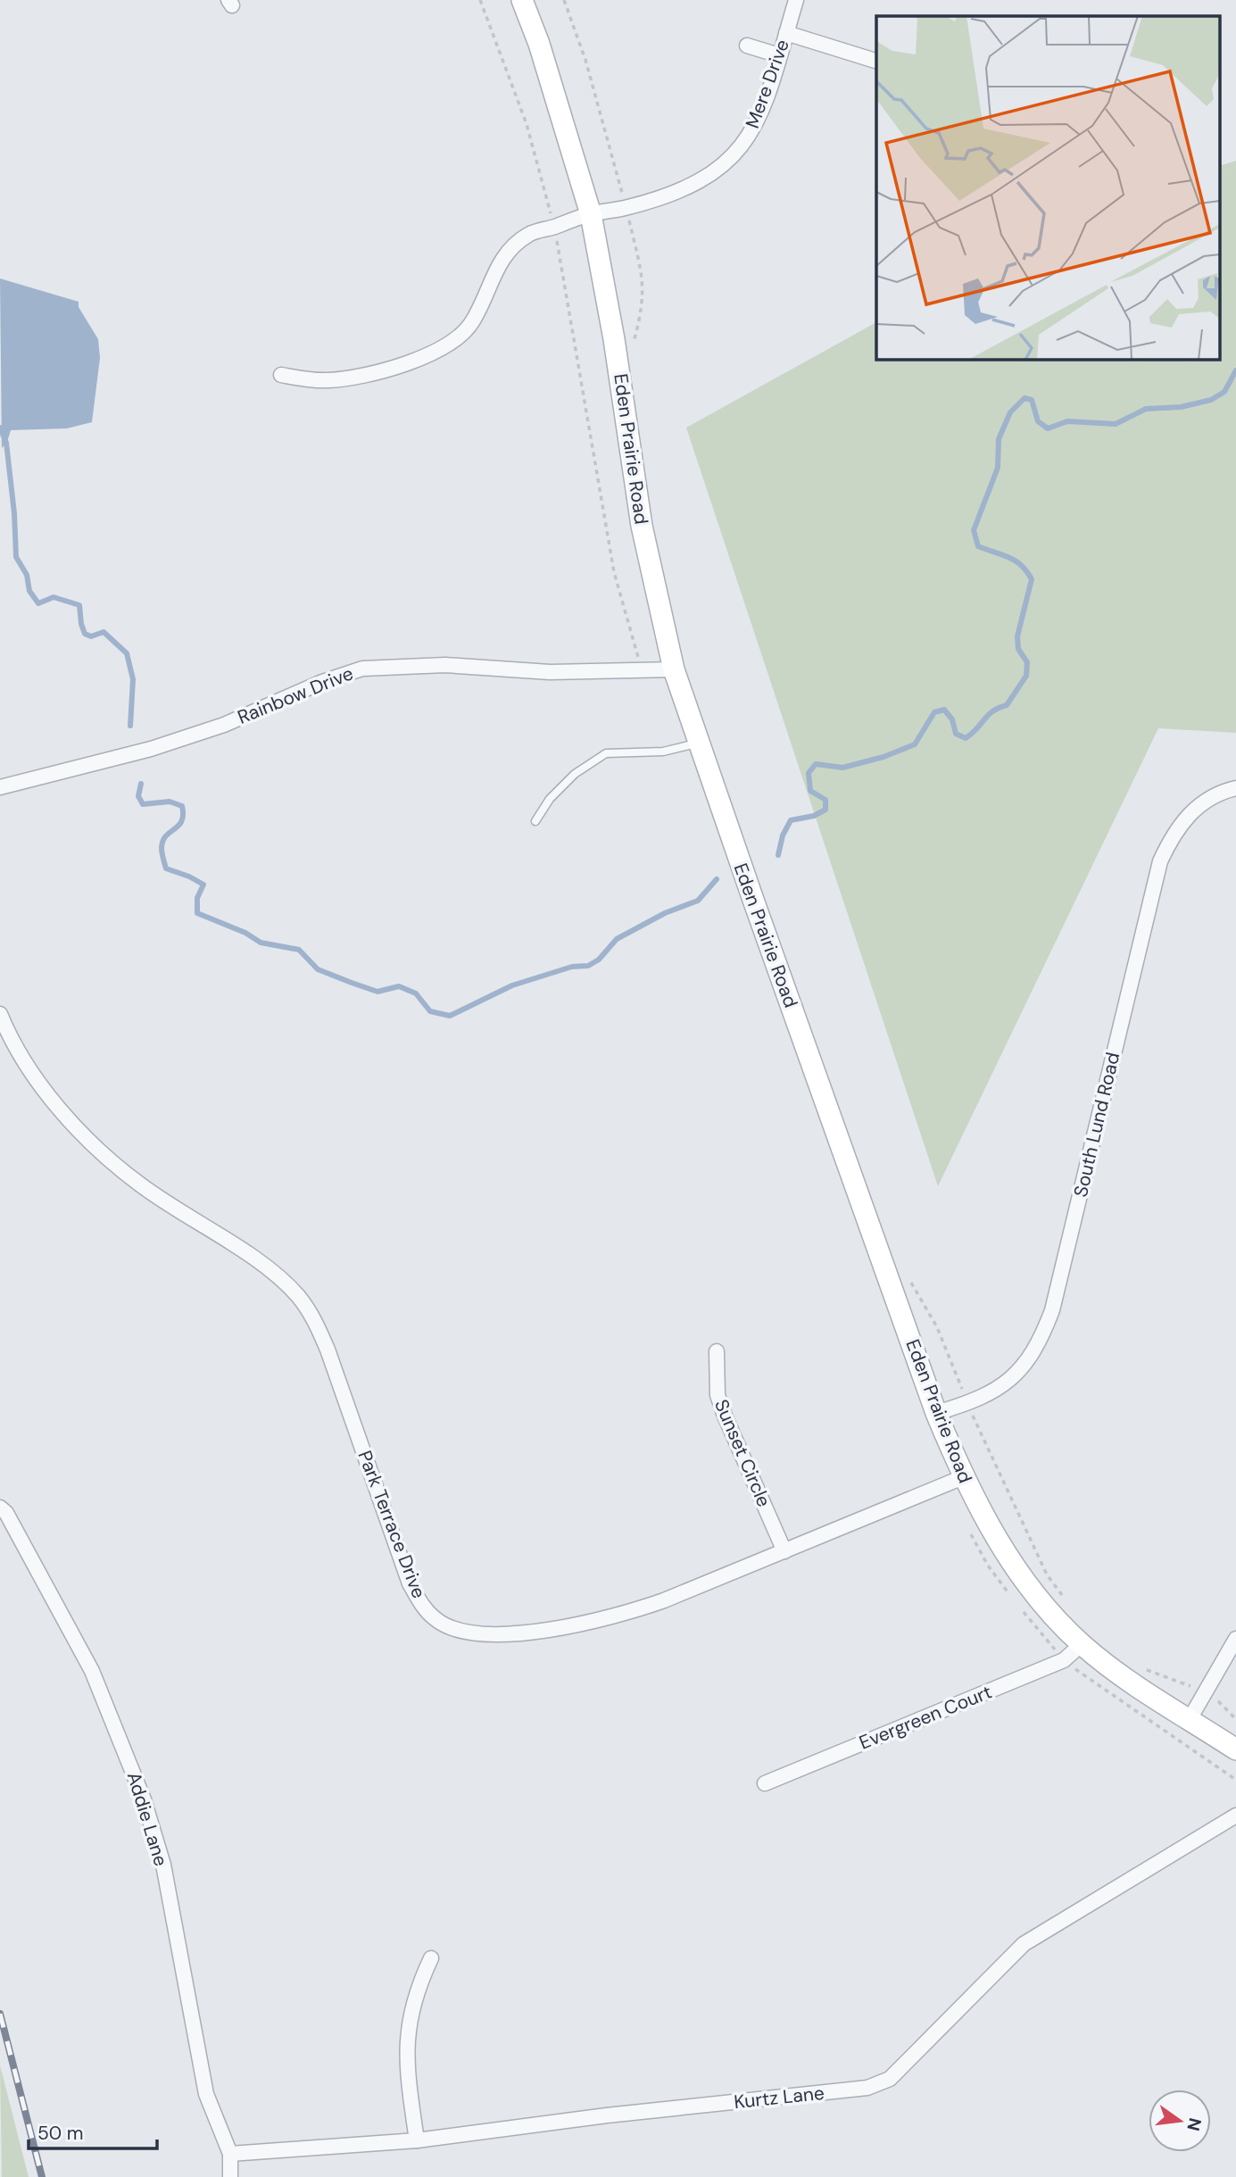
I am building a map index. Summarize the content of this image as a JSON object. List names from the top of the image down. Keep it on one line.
{"streets":{"main road":["Eden Prairie Road"],"street":["Mere Drive","Rainbow Drive","South Lund Road","Sunset Circle","Park Terrace Drive","Evergreen Court","Addie Lane","Kurtz Lane"]},"crossings":[["Mere Drive","Eden Prairie Road"],["Eden Prairie Road","Rainbow Drive"],["Eden Prairie Road","South Lund Road"],["Eden Prairie Road","Park Terrace Drive"],["Eden Prairie Road","Evergreen Court"],["Sunset Circle","Park Terrace Drive"],["Addie Lane","Kurtz Lane"]],"scale_bar":"50 m","north":"right"}
